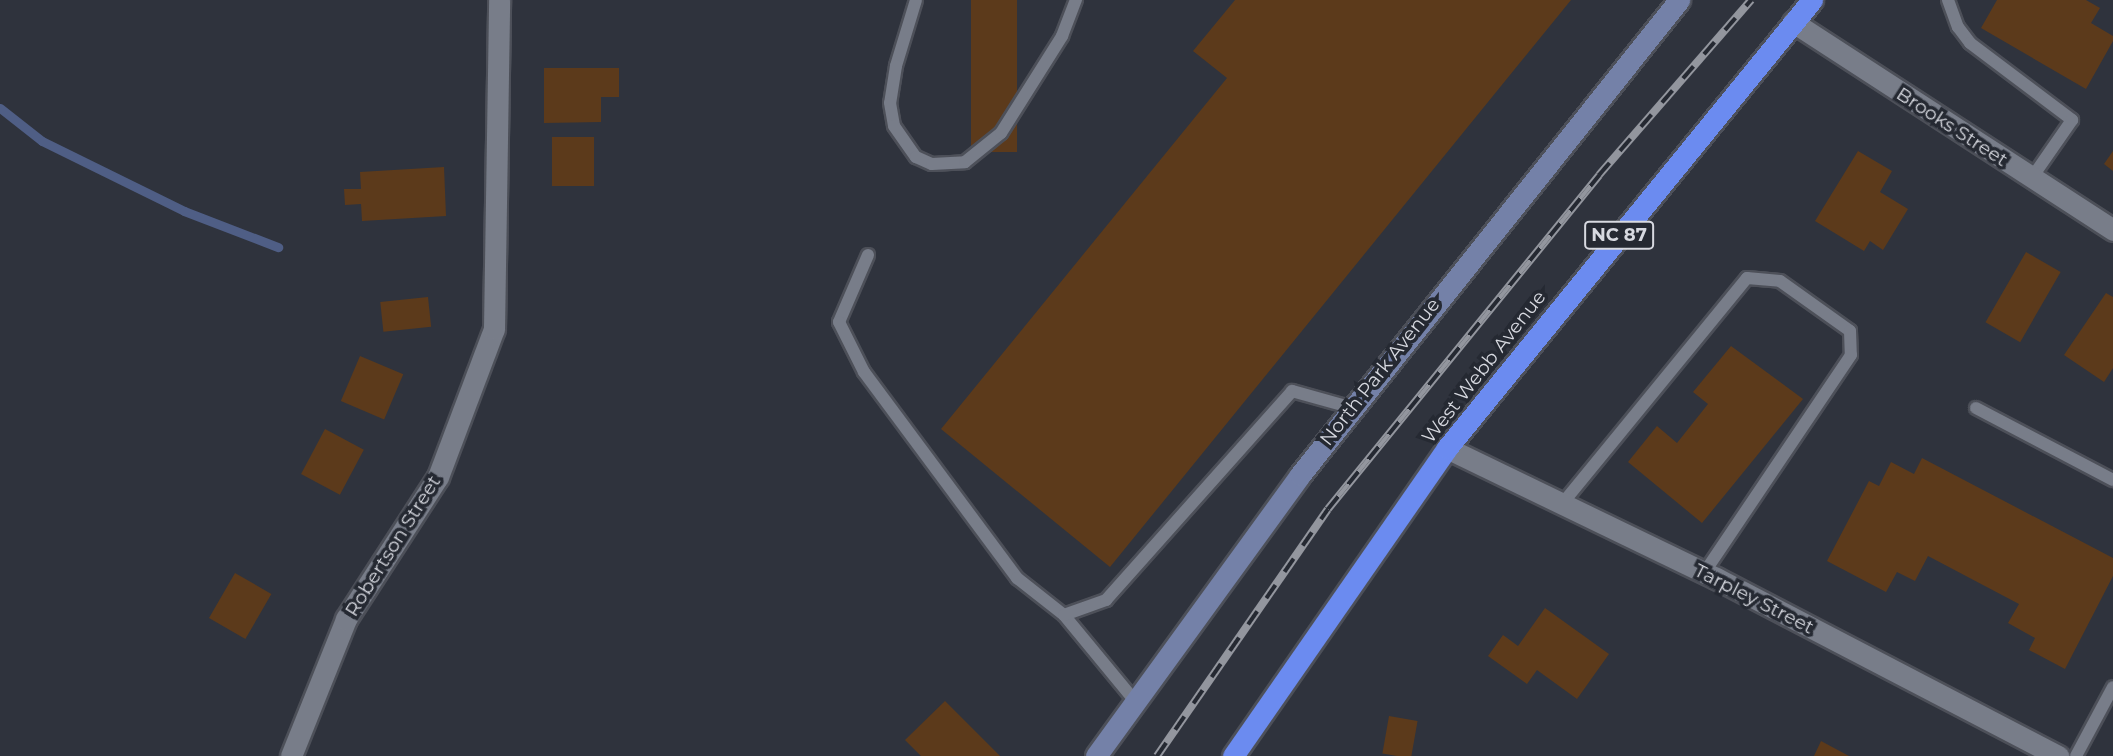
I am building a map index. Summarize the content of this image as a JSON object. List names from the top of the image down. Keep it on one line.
{"streets":{"highway":["NC 87","West Webb Avenue"],"street":["Brooks Street","North Park Avenue","Robertson Street","Tarpley Street"]},"crossings":[["Brooks Street","West Webb Avenue"],["West Webb Avenue","Tarpley Street"]]}
